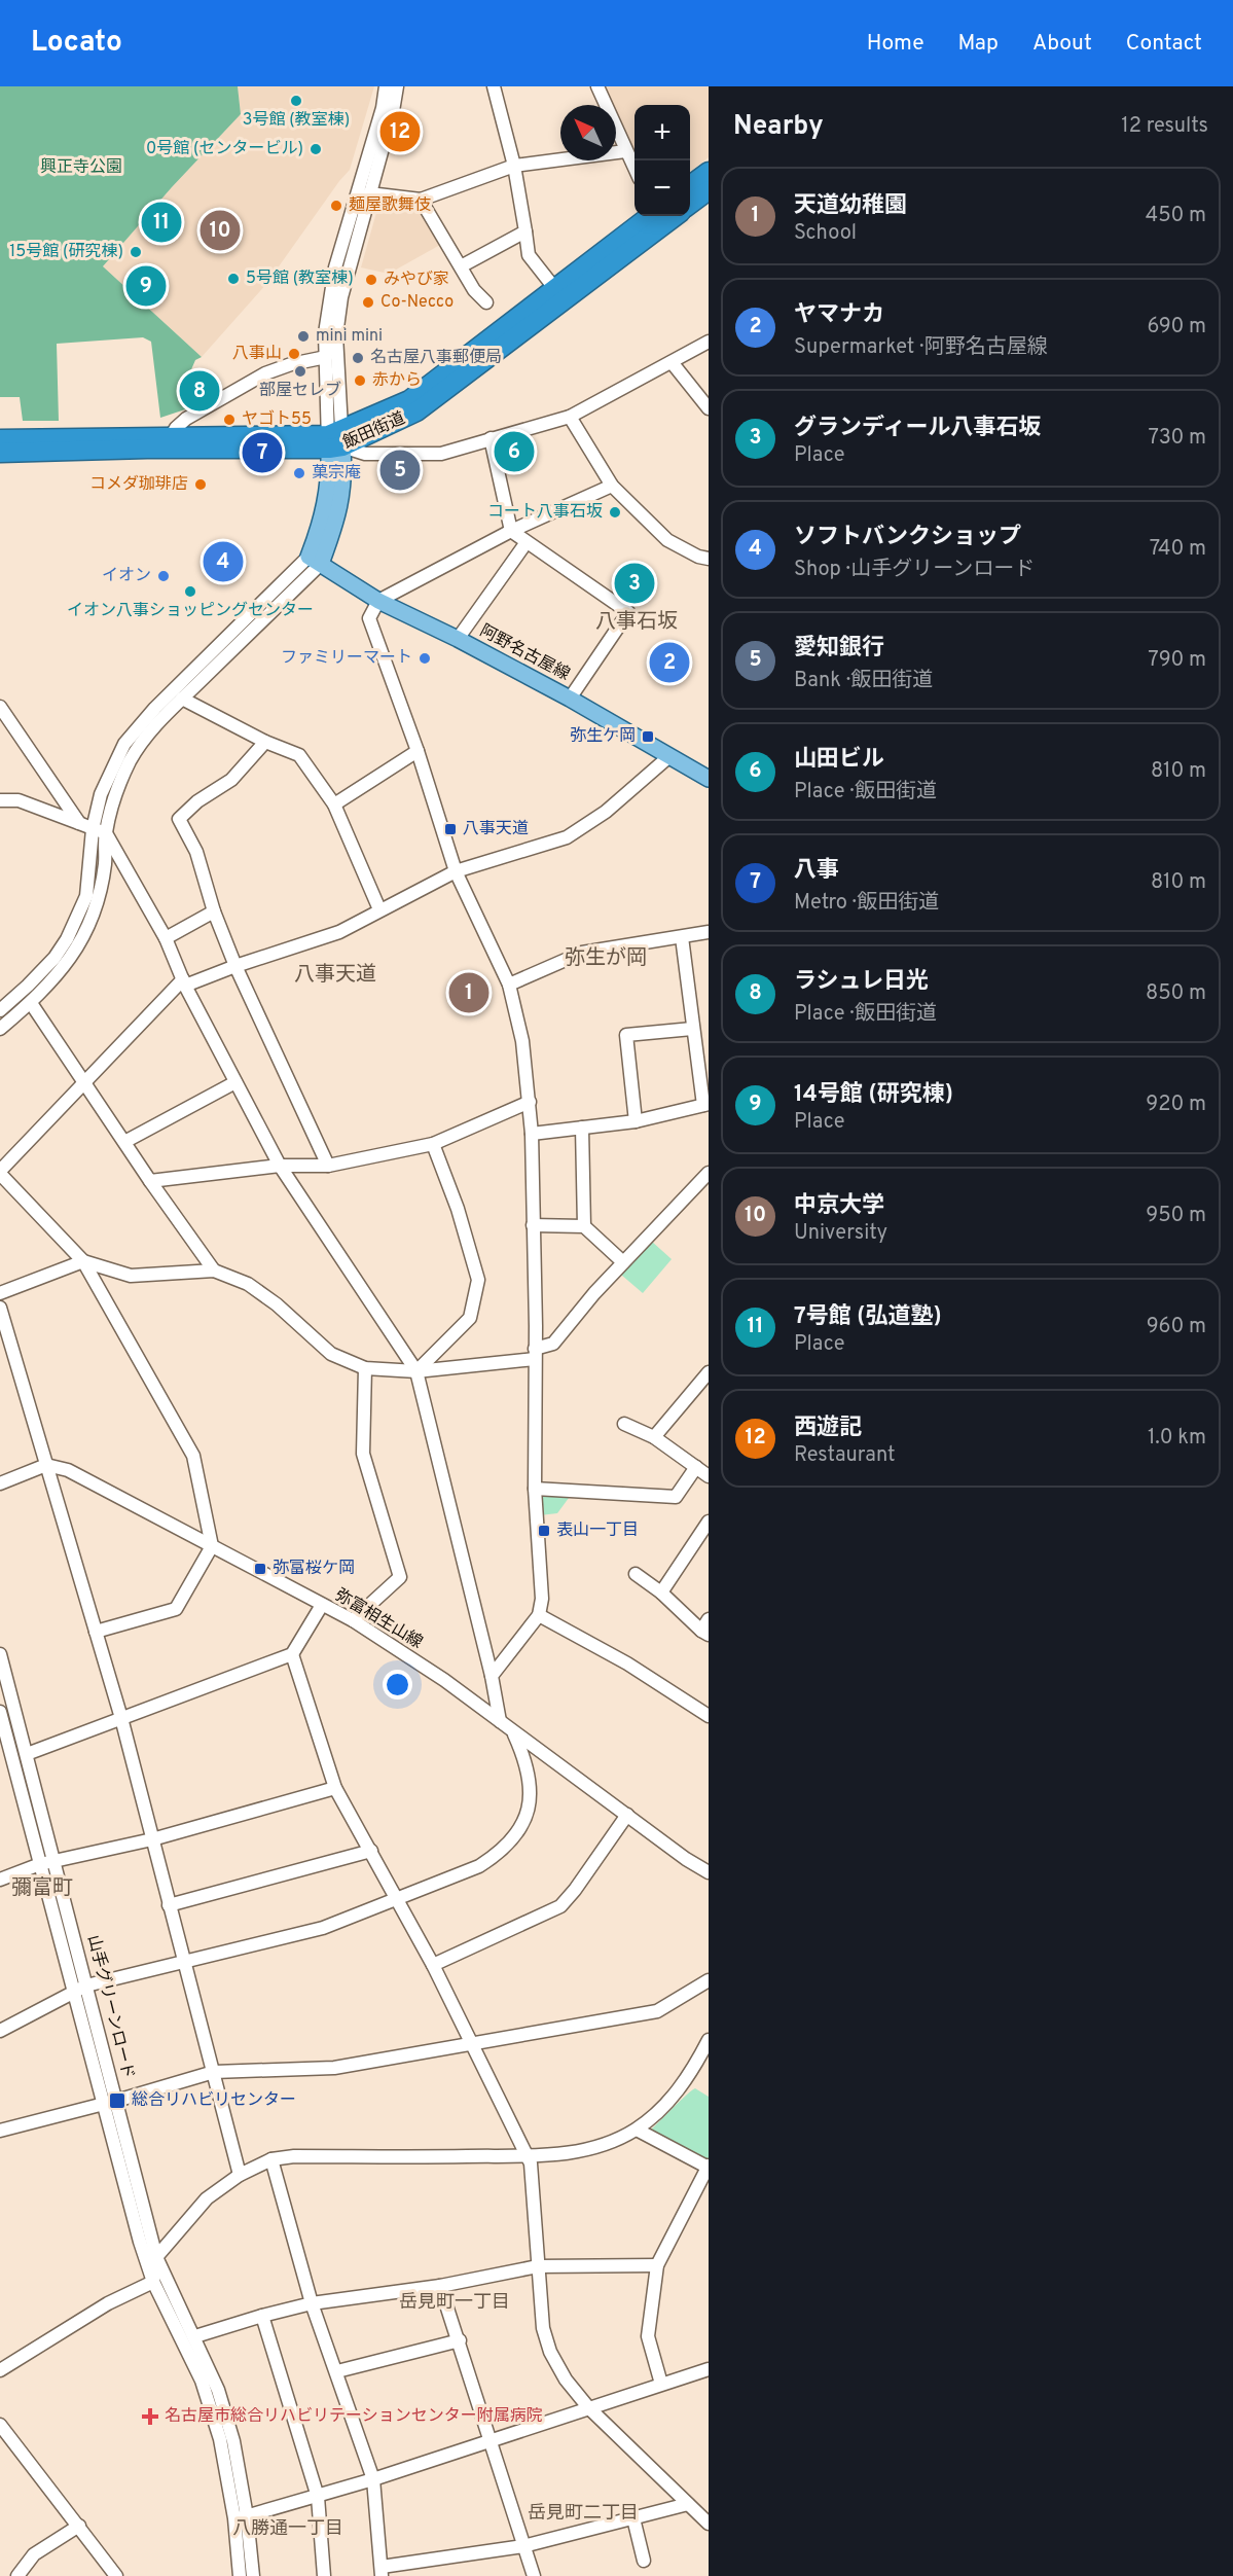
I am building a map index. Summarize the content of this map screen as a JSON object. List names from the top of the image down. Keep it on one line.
{"streets":{"highway":["飯田街道"],"main road":["阿野名古屋線"],"street":["弥富相生山線","山手グリーンロード"]},"districts":["八事石坂","弥生が岡","八事天道","彌富町","岳見町一丁目","岳見町二丁目","八勝通一丁目"],"parks":["興正寺公園"],"places":{"other":["3号館 (教室棟)","0号館 (センタービル)","麺屋歌舞伎","15号館 (研究棟)","5号館 (教室棟)","みやび家","Co-Necco","mini mini","八事山","名古屋八事郵便局","部屋セレブ","赤から","ヤゴト55","菓宗庵","コメダ珈琲店","コート八事石坂","イオン","イオン八事ショッピングセンター","ファミリーマート"],"transit":["弥生ケ岡","八事天道","表山一丁目","弥富桜ケ岡","総合リハビリセンター"],"health":["名古屋市総合リハビリテーションセンター附属病院"]},"north":"top left","page":{"header":"Locato","nav":["Home","Map","About","Contact"],"heading":["Nearby","12 results"],"map_buttons":["+","−"],"pins":["12","11","10","9","8","6","7","5","4","3","2","1"],"list":[{"mark":"1","name":"天道幼稚園","note":"School","value":"450 m"},{"mark":"2","name":"ヤマナカ","note":"Supermarket · 阿野名古屋線","value":"690 m"},{"mark":"3","name":"グランディール八事石坂","note":"Place","value":"730 m"},{"mark":"4","name":"ソフトバンクショップ","note":"Shop · 山手グリーンロード","value":"740 m"},{"mark":"5","name":"愛知銀行","note":"Bank · 飯田街道","value":"790 m"},{"mark":"6","name":"山田ビル","note":"Place · 飯田街道","value":"810 m"},{"mark":"7","name":"八事","note":"Metro · 飯田街道","value":"810 m"},{"mark":"8","name":"ラシュレ日光","note":"Place · 飯田街道","value":"850 m"},{"mark":"9","name":"14号館 (研究棟)","note":"Place","value":"920 m"},{"mark":"10","name":"中京大学","note":"University","value":"950 m"},{"mark":"11","name":"7号館 (弘道塾)","note":"Place","value":"960 m"},{"mark":"12","name":"西遊記","note":"Restaurant","value":"1.0 km"}]}}
